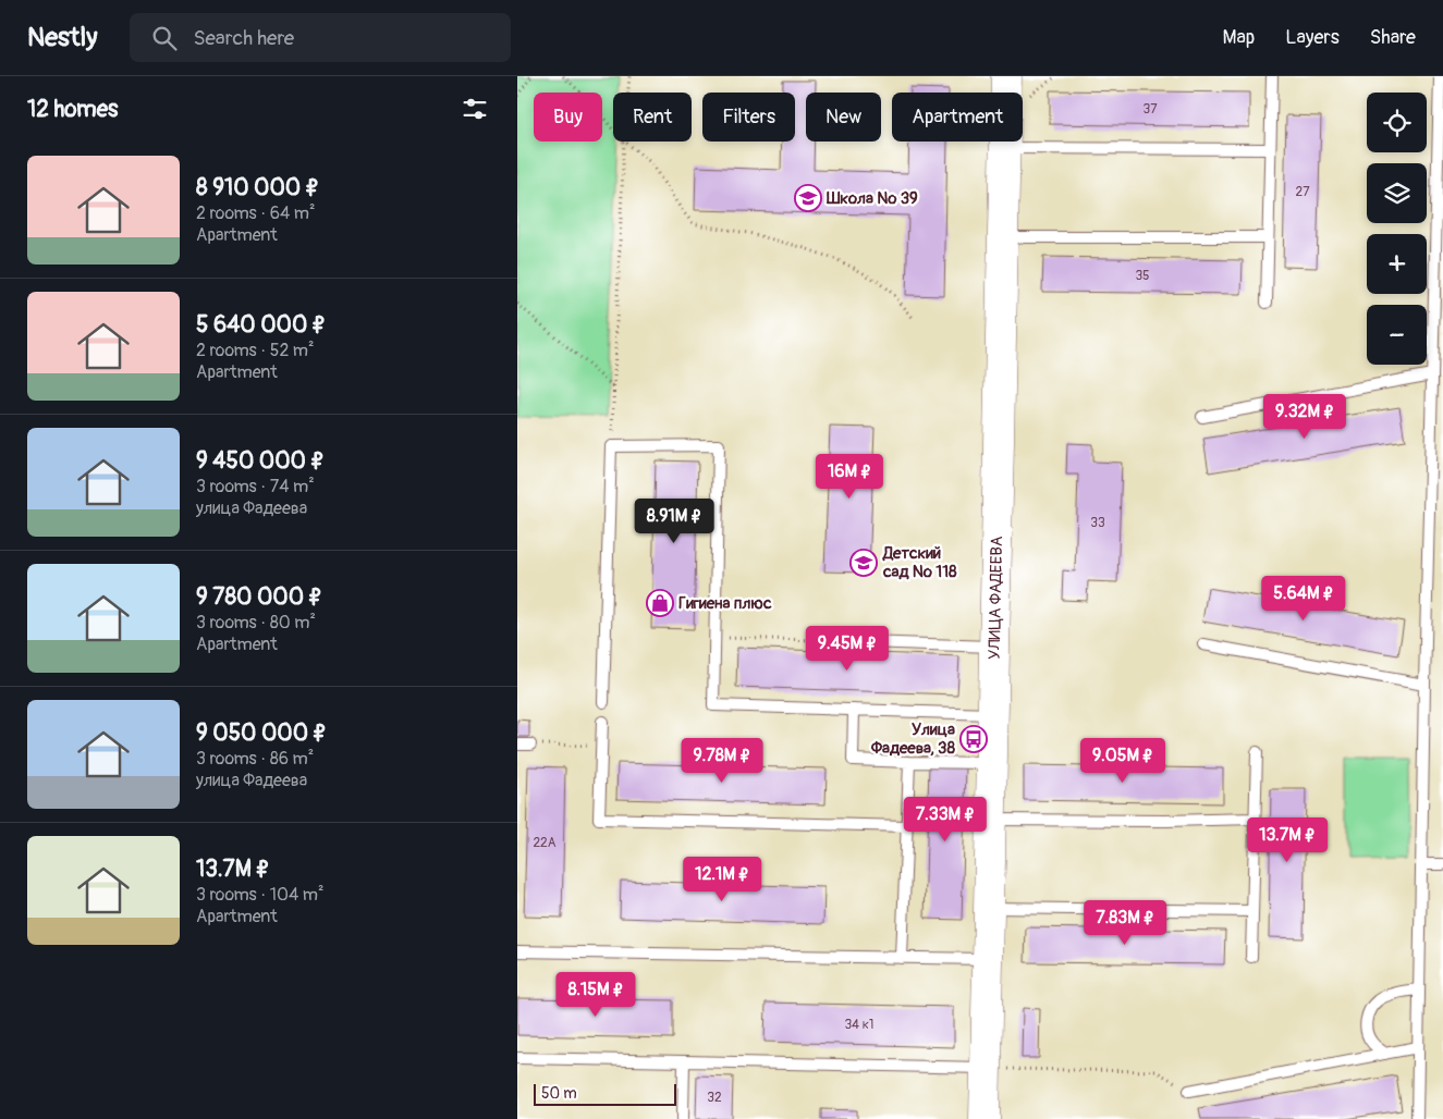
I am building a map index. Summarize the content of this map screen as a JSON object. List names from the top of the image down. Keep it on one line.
{"streets":{"street":["УЛИЦА ФАДЕЕВА"]},"places":{"school or university":["Школа № 39","Детский сад № 118"],"shop":["Гигиена плюс"],"bus stop":["Улица Фадеева, 38"]},"house_numbers":["37","27","35","33","22А","34 к1","32"],"scale_bar":"50 m","page":{"header":"Nestly","search":"Search here","nav":["Map","Layers","Share"],"heading":"12 homes","map_buttons":["+","−"],"chip":["Buy","Rent","Filters","New","Apartment"],"list":[{"name":"8 910 000 ₽","note":"2 rooms · 64 m² · Apartment"},{"name":"5 640 000 ₽","note":"2 rooms · 52 m² · Apartment"},{"name":"9 450 000 ₽","note":"3 rooms · 74 m² · улица Фадеева"},{"name":"9 780 000 ₽","note":"3 rooms · 80 m² · Apartment"},{"name":"9 050 000 ₽","note":"3 rooms · 86 m² · улица Фадеева"},{"name":"13.7M ₽","note":"3 rooms · 104 m² · Apartment"}],"price":["9.32M ₽","16M ₽","8.91M ₽","5.64M ₽","9.45M ₽","9.78M ₽","9.05M ₽","7.33M ₽","13.7M ₽","12.1M ₽","7.83M ₽","8.15M ₽"],"scale":"50 m"}}
